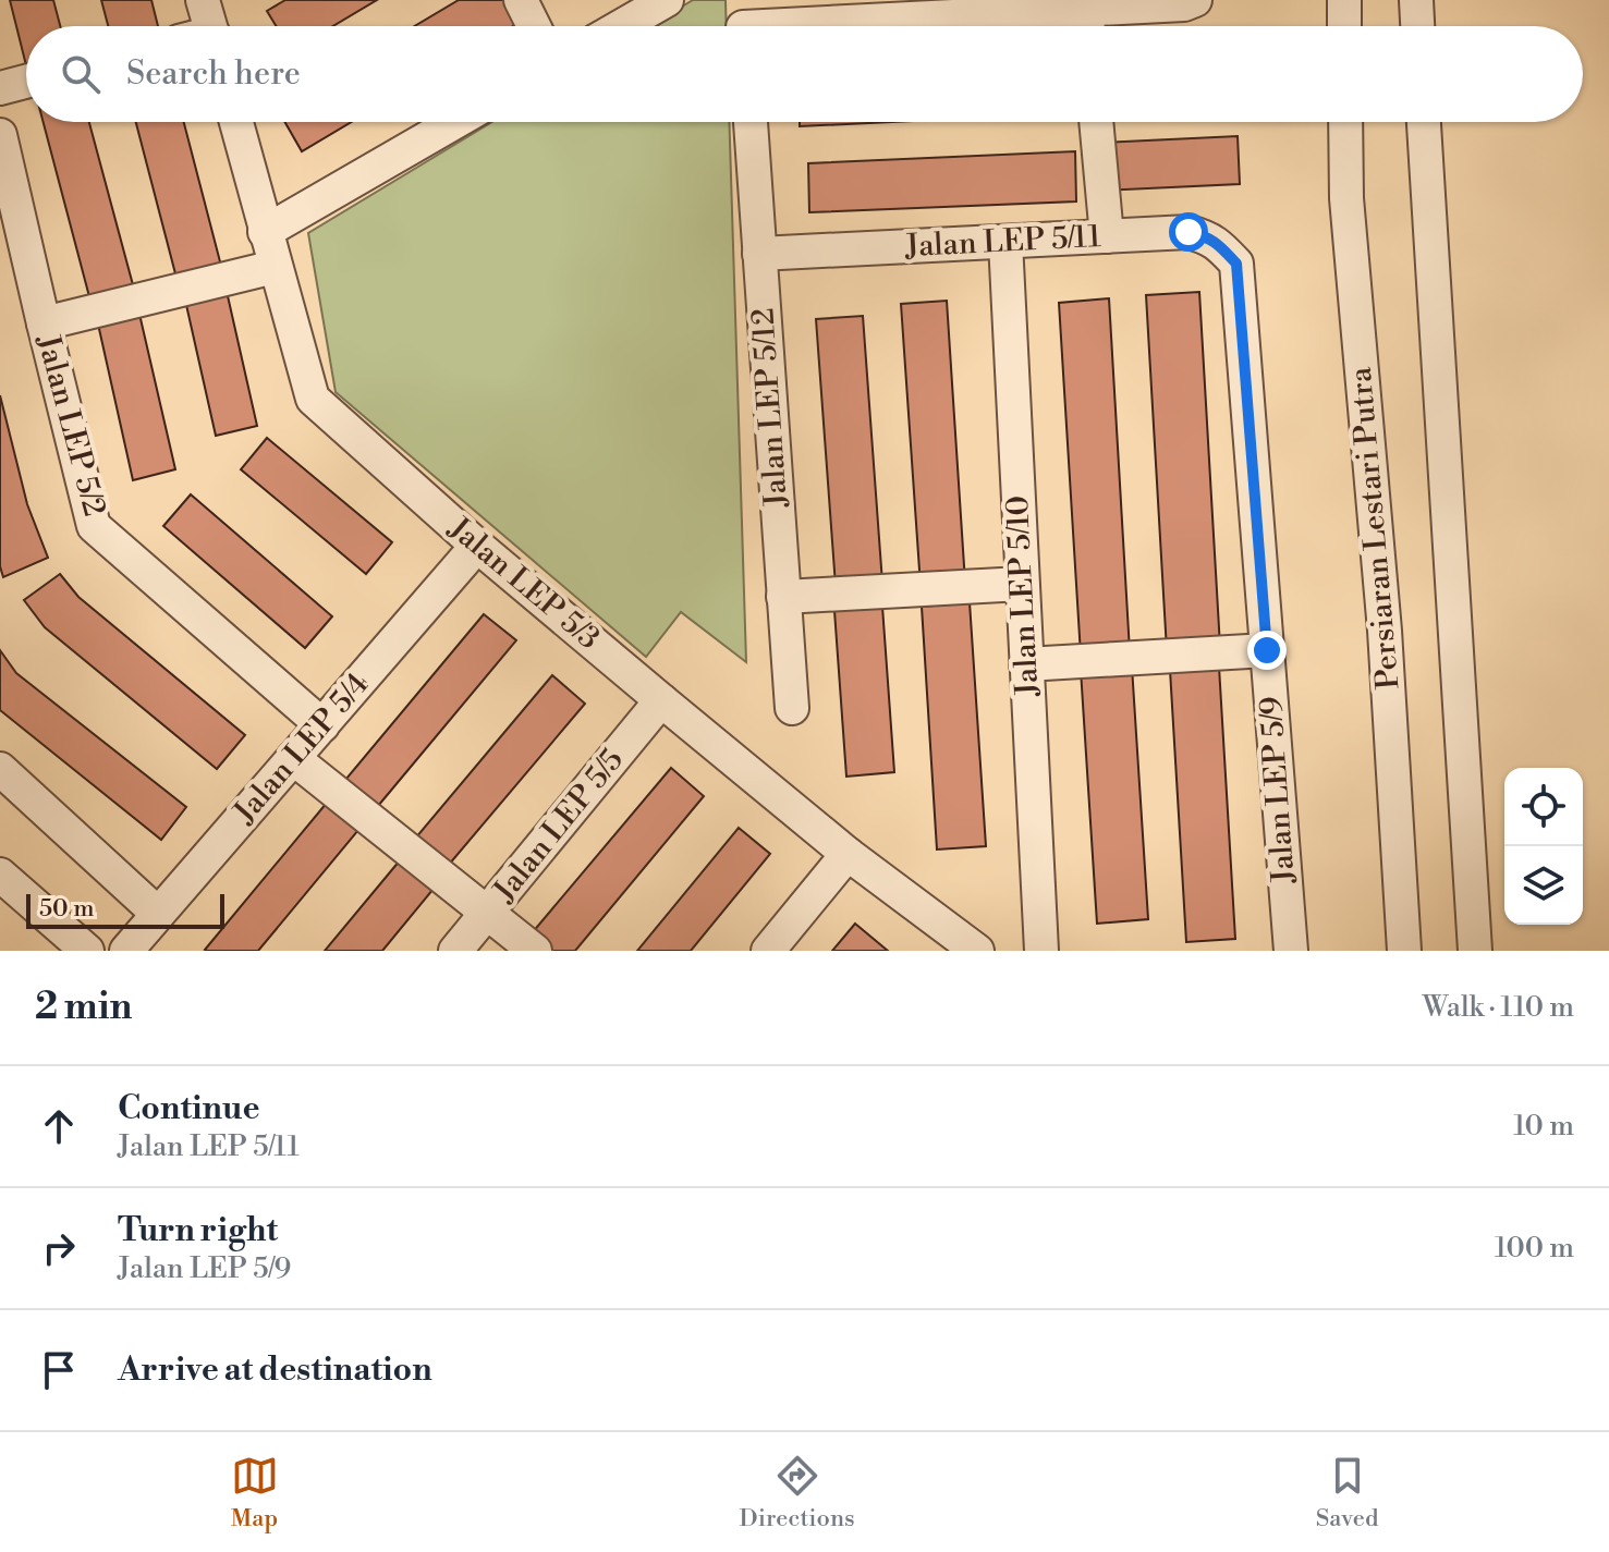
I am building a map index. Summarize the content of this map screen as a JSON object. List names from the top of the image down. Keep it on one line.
{"streets":{"street":["Jalan LEP 5/11","Jalan LEP 5/12","Jalan LEP 5/2","Persiaran Lestari Putra","Jalan LEP 5/3","Jalan LEP 5/10","Jalan LEP 5/4","Jalan LEP 5/9","Jalan LEP 5/5"]},"crossings":[["Jalan LEP 5/11","Jalan LEP 5/12"],["Jalan LEP 5/11","Jalan LEP 5/10"],["Jalan LEP 5/11","Jalan LEP 5/9"],["Jalan LEP 5/2","Jalan LEP 5/4"],["Jalan LEP 5/3","Jalan LEP 5/4"],["Jalan LEP 5/3","Jalan LEP 5/5"]],"scale_bar":"50 m","page":{"search":"Search here","scale":"50 m","heading":["2 min","Walk · 110 m"],"list":[["Continue","Jalan LEP 5/11","10 m"],["Turn right","Jalan LEP 5/9","100 m"],"Arrive at destination"],"nav":["Map","Directions","Saved"]}}
